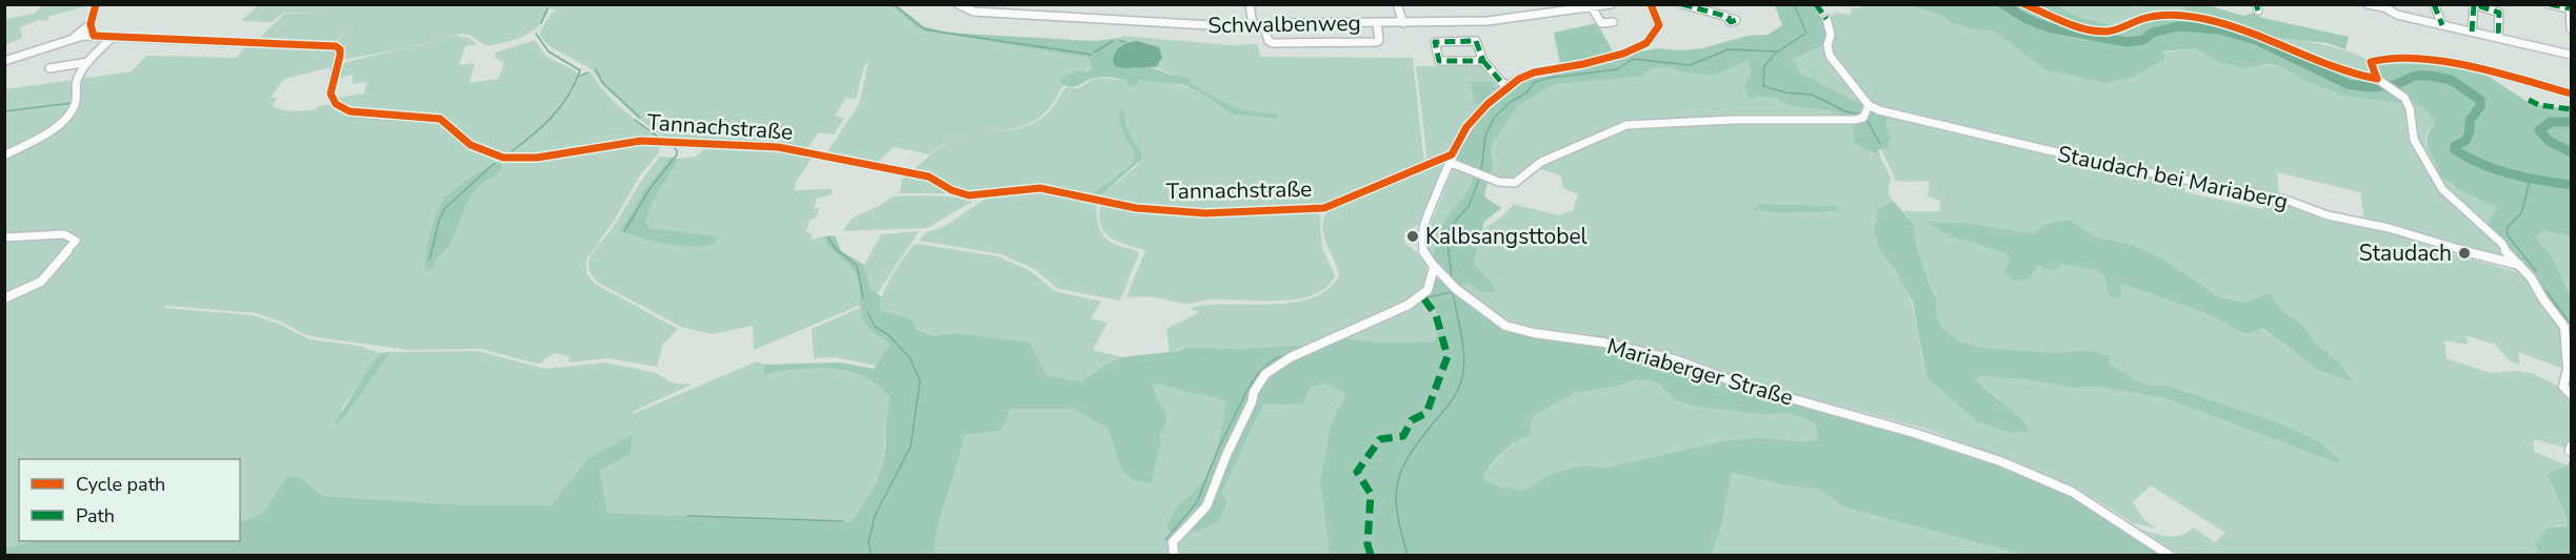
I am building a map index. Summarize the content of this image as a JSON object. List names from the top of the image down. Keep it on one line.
{"streets":{"street":["Schwalbenweg","Tannachstraße","Staudach bei Mariaberg","Mariaberger Straße"]},"crossings":[["Tannachstraße","Mariaberger Straße"]],"places":["Kalbsangsttobel","Staudach"],"legend":["Cycle path","Path"]}
